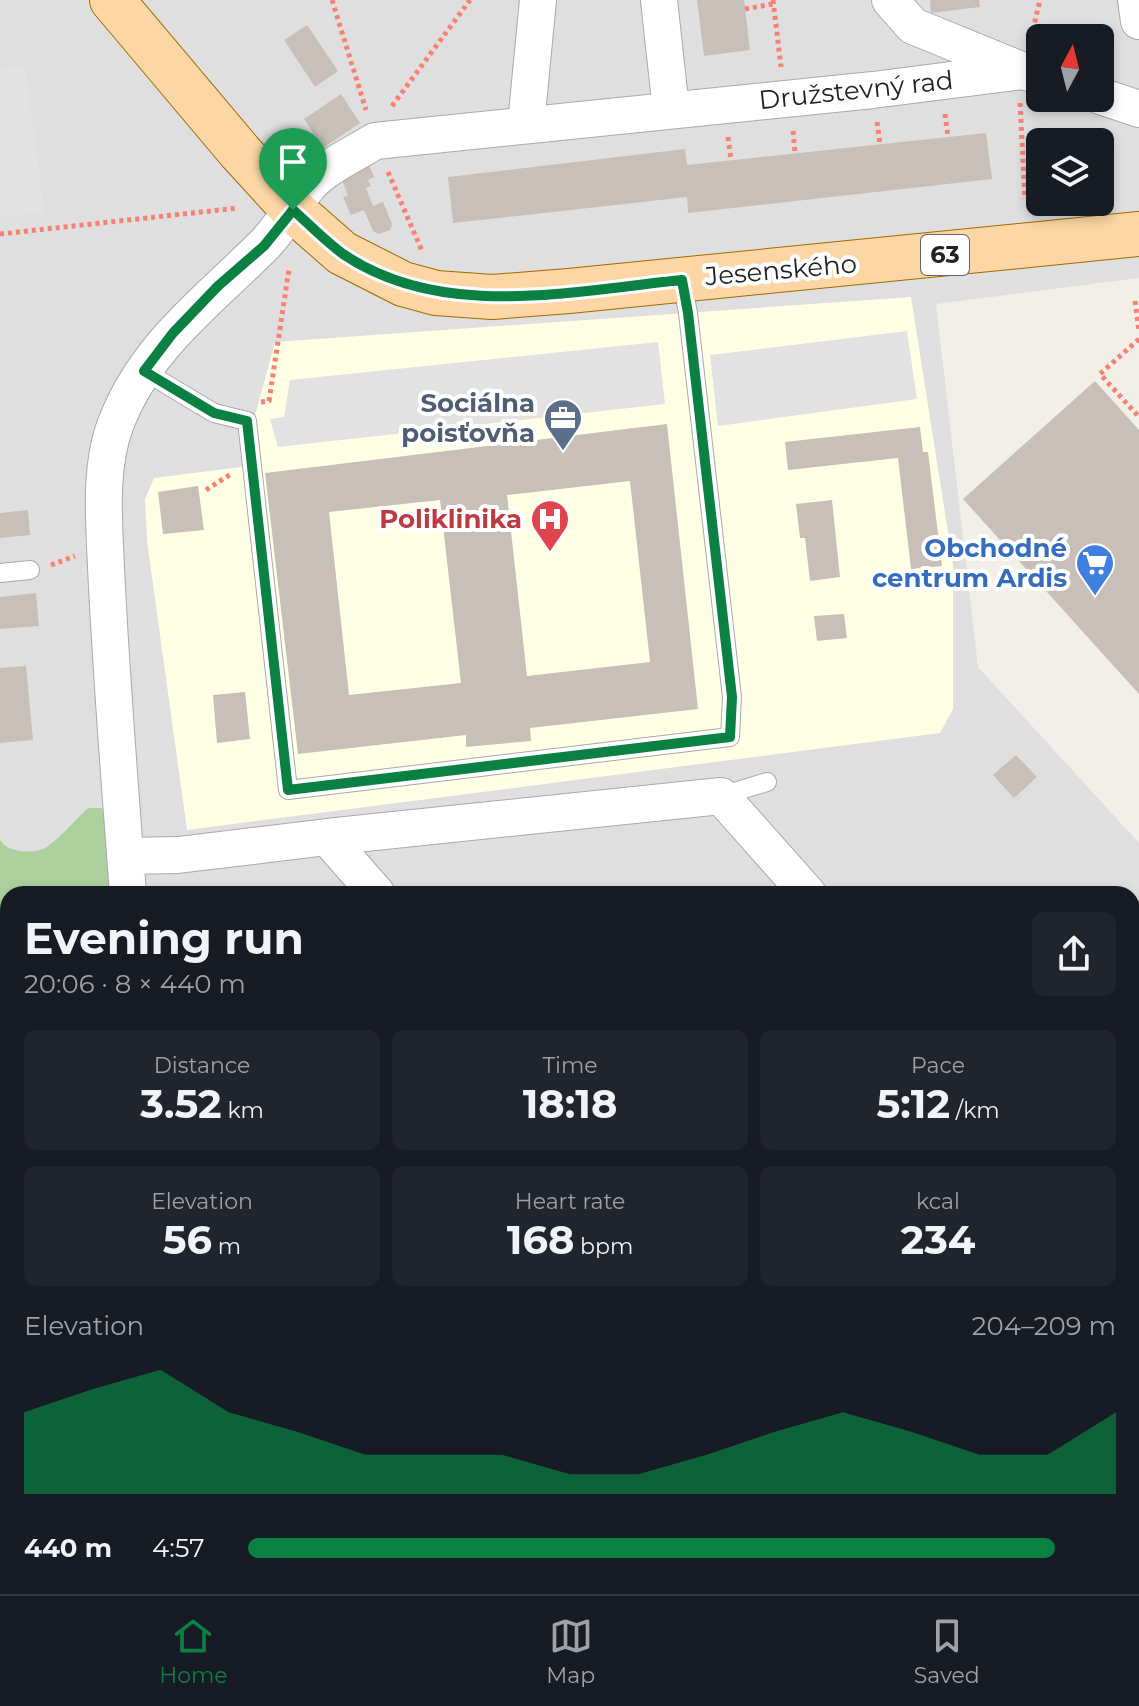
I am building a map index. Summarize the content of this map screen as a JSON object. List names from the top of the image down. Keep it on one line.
{"streets":{"main road":["63","Jesenského"],"street":["Družstevný rad"]},"crossings":[["Družstevný rad","Jesenského"]],"places":{"office":["Sociálna poisťovňa"],"hospital":["Poliklinika"],"supermarket":["Obchodné centrum Ardis"]},"north":"top","page":{"heading":["Evening run","20:06 · 8 × 440 m"],"stats":[["Distance","3.52 km"],["Time","18:18"],["Pace","5:12 /km"],["Elevation","56 m"],["Heart rate","168 bpm"],["kcal","234"]],"chart":["Elevation","204–209 m"],"list":[{"name":"440 m","note":"4:57"}],"tabs":["Home","Map","Saved"]}}
